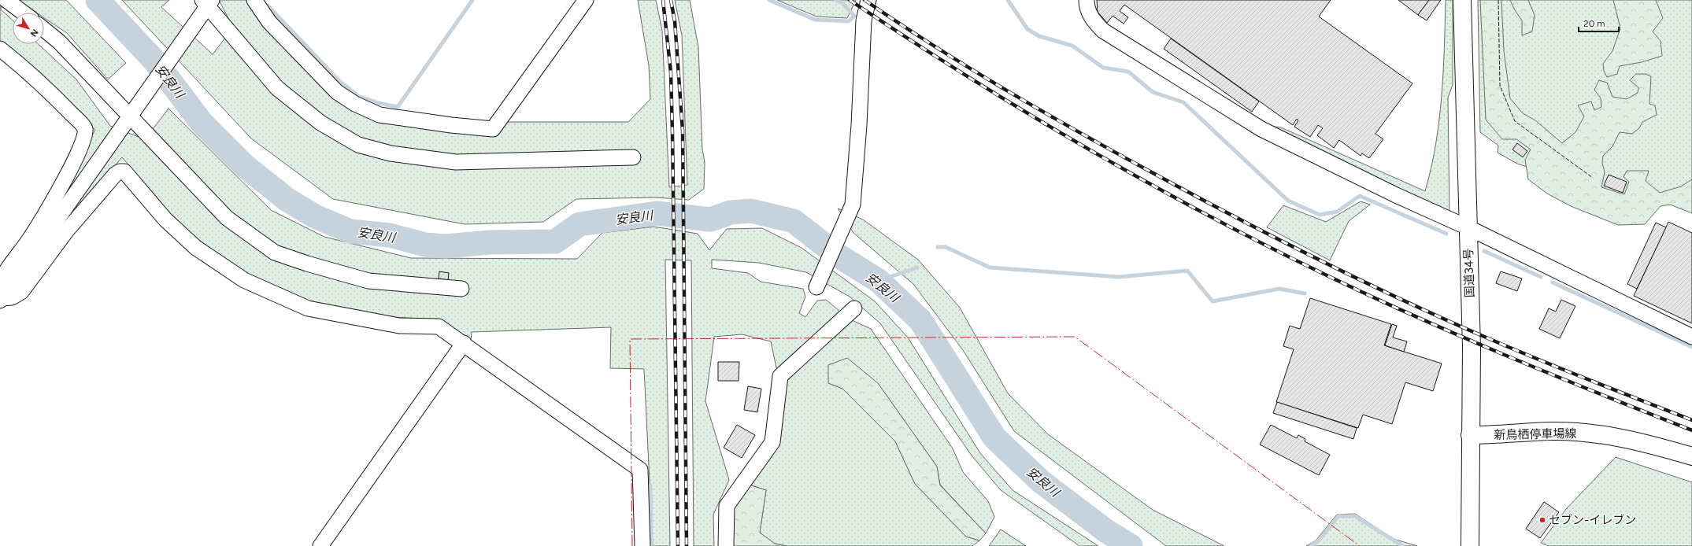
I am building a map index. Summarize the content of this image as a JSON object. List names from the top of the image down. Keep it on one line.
{"streets":{"main road":["国道34号","新鳥栖停車場線"]},"crossings":[["国道34号","新鳥栖停車場線"]],"water":["安良川"],"places":["セブン-イレブン"],"scale_bar":"20 m","north":"bottom right"}
